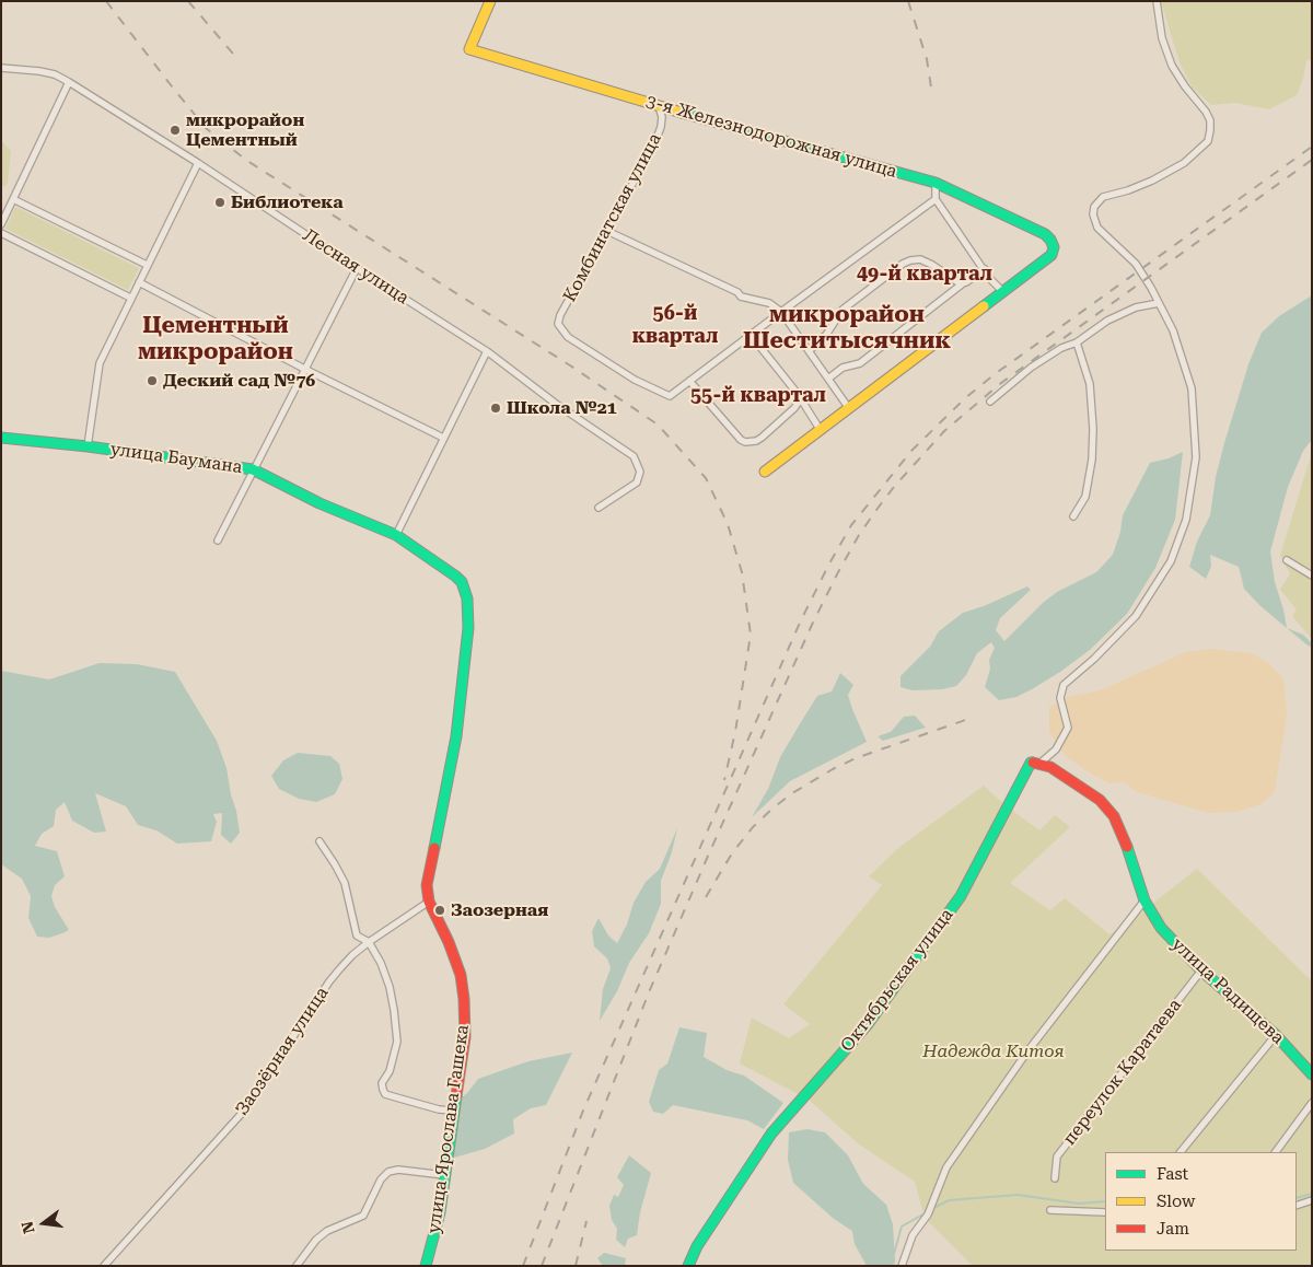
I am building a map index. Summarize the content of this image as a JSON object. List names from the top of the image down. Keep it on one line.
{"streets":{"street":["3-я Железнодорожная улица","Комбинатская улица","Лесная улица","улица Баумана","Октябрьская улица","улица Радищева","Заозёрная улица","переулок Каратаева","улица Ярослава Гашека"]},"crossings":[["3-я Железнодорожная улица","Комбинатская улица"],["улица Баумана","Заозёрная улица"],["улица Баумана","улица Ярослава Гашека"],["Октябрьская улица","улица Радищева"],["улица Радищева","переулок Каратаева"],["Заозёрная улица","улица Ярослава Гашека"]],"districts":["49-й квартал","56-й квартал","микрорайон Шеститысячник","Цементный микрорайон","55-й квартал"],"parks":["Надежда Китоя"],"places":["микрорайон Цементный","Библиотека","Деский сад №76","Школа №21","Заозерная"],"legend":["Fast","Slow","Jam"],"north":"left"}
